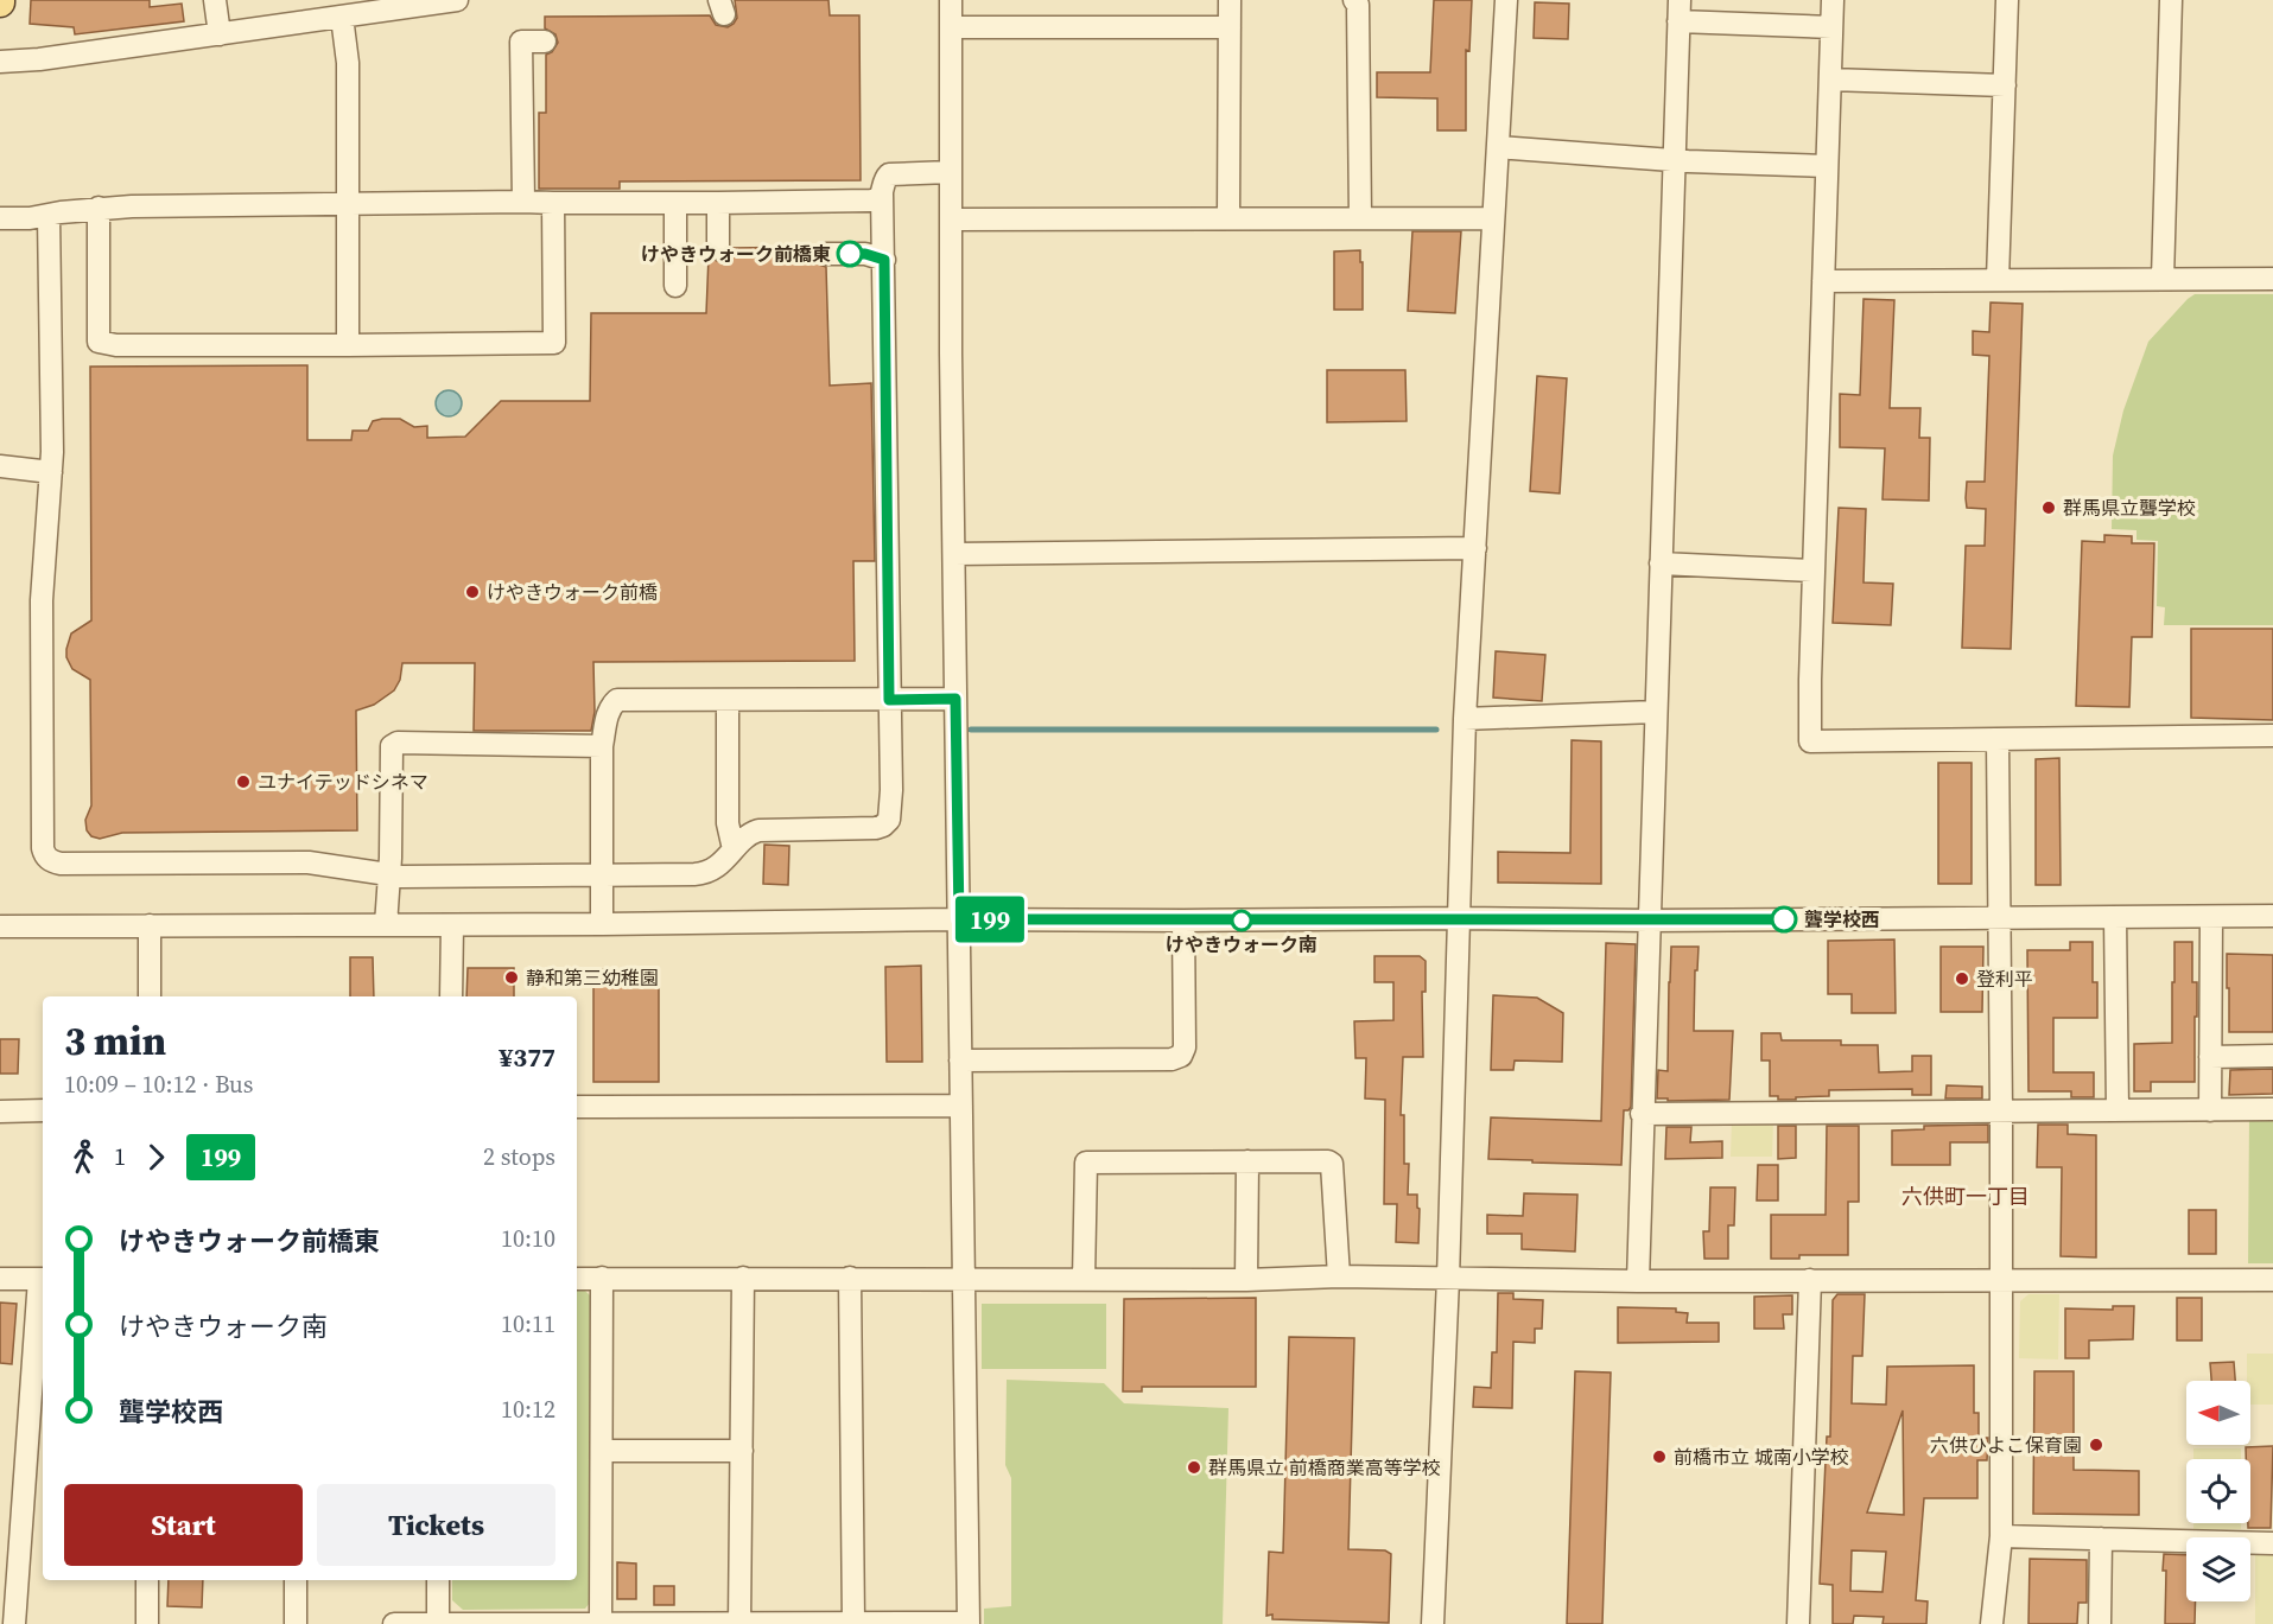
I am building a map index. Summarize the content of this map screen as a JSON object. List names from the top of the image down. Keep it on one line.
{"districts":["六供町一丁目"],"places":["けやきウォーク前橋東","群馬県立聾学校","けやきウォーク前橋","ユナイテッドシネマ","聾学校西","けやきウォーク南","静和第三幼稚園","登利平","六供ひよこ保育園","前橋市立 城南小学校","群馬県立 前橋商業高等学校"],"lines":["bus line 199"],"north":"left","page":{"on_map":"199","heading":["3 min","10:09 – 10:12 · Bus","¥377"],"legs":["1","199","2 stops"],"list":[{"name":"けやきウォーク前橋東","value":"10:10"},{"name":"けやきウォーク南","value":"10:11"},{"name":"聾学校西","value":"10:12"}],"buttons":["Start","Tickets"]}}
